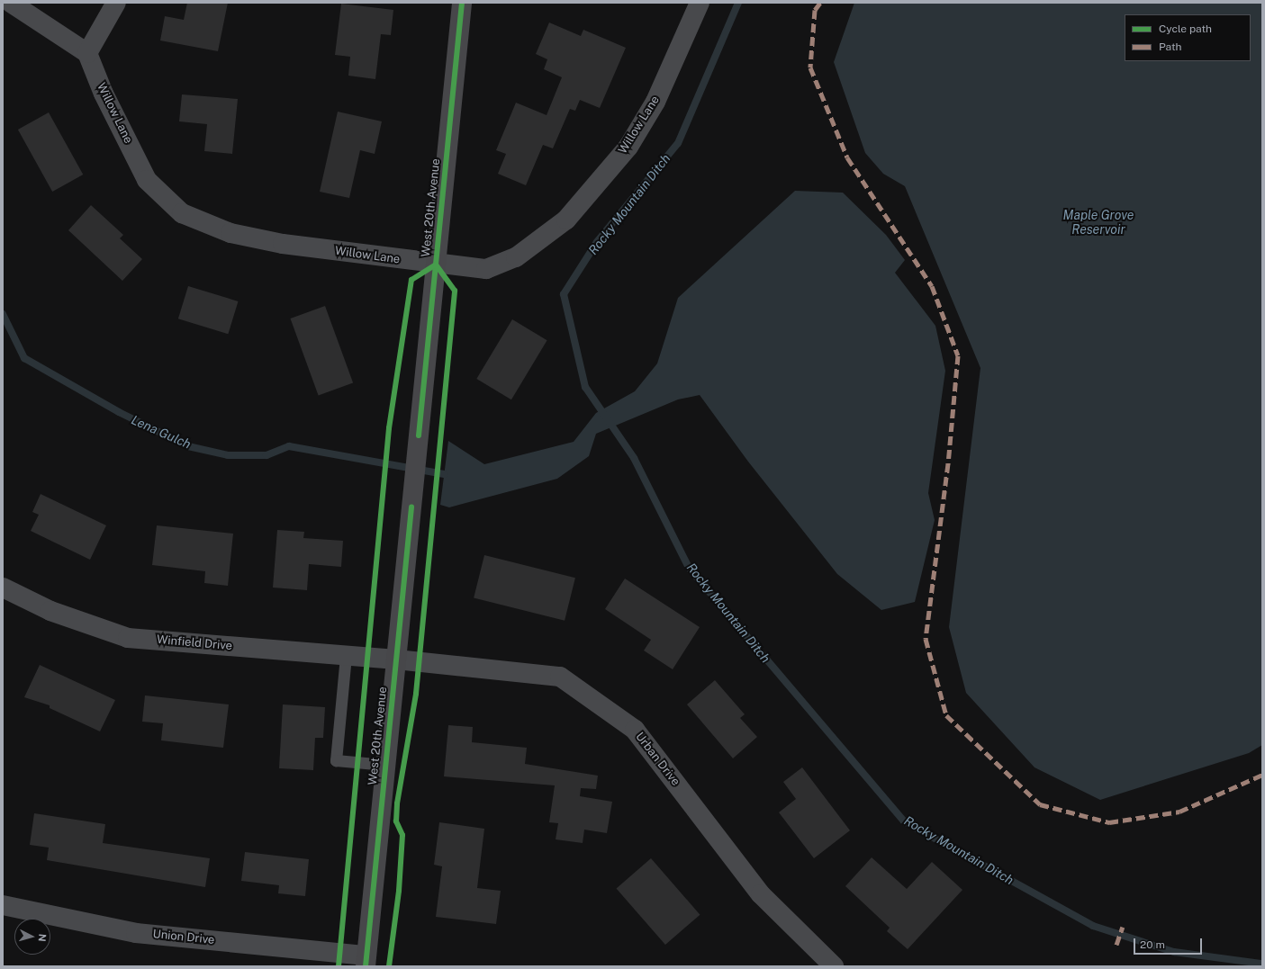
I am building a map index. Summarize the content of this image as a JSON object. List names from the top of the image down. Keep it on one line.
{"streets":{"street":["Willow Lane","West 20th Avenue","Winfield Drive","Urban Drive","Union Drive"]},"crossings":[["Willow Lane","West 20th Avenue"],["West 20th Avenue","Winfield Drive"],["West 20th Avenue","Urban Drive"],["West 20th Avenue","Union Drive"],["Winfield Drive","Urban Drive"]],"water":["Rocky Mountain Ditch","Maple Grove Reservoir","Lena Gulch"],"legend":["Cycle path","Path"],"scale_bar":"20 m","north":"right"}
